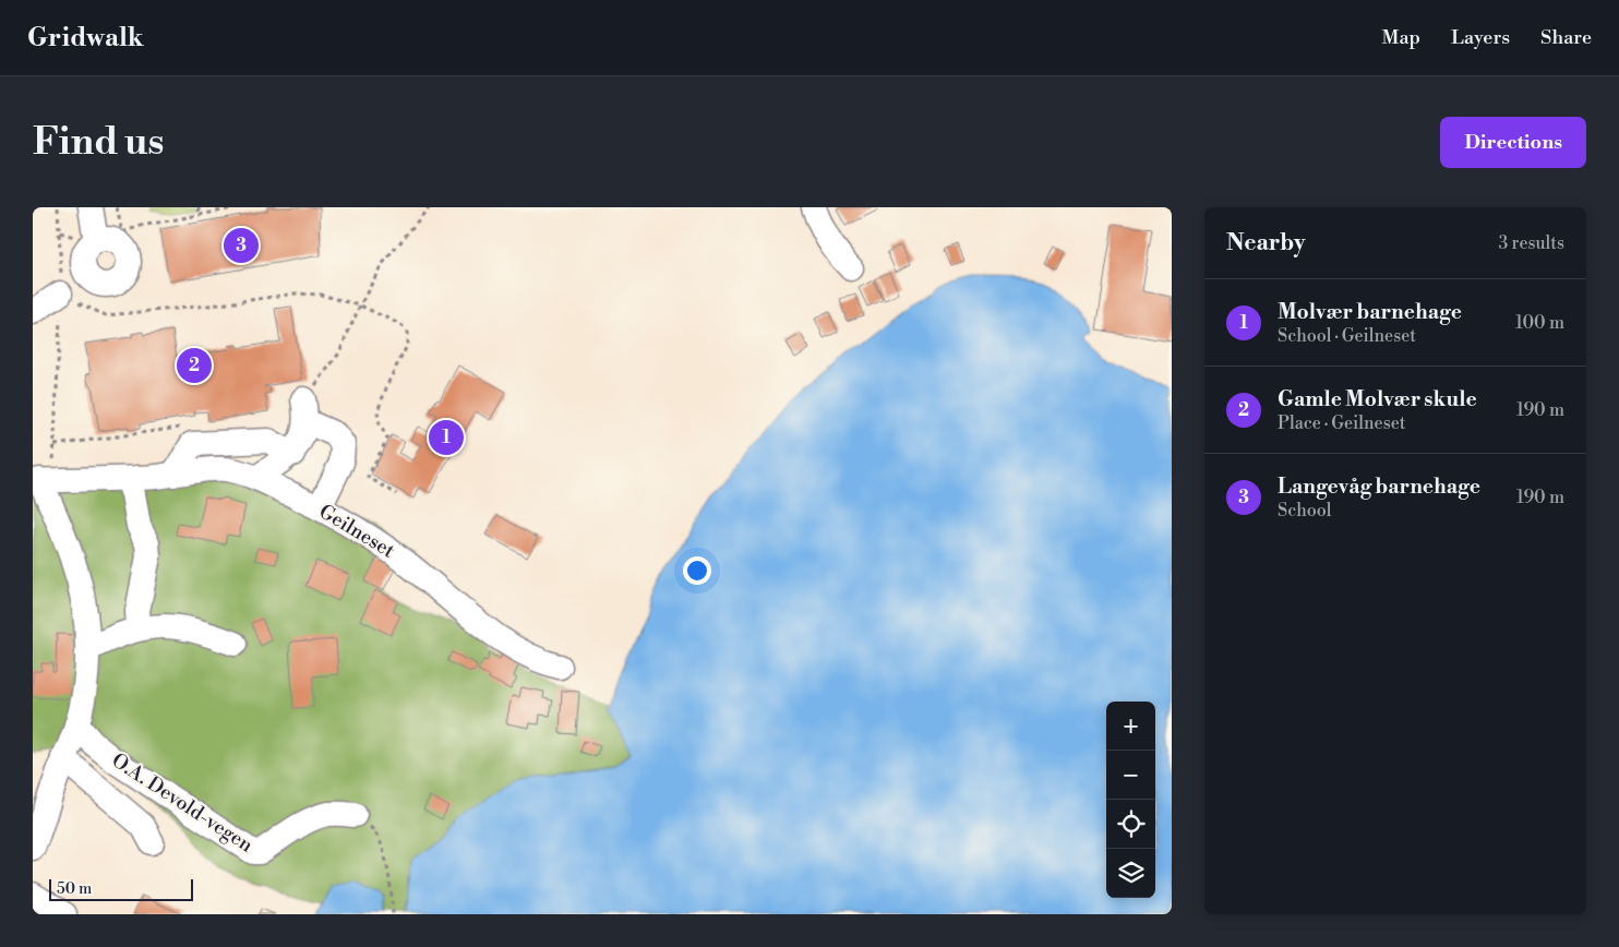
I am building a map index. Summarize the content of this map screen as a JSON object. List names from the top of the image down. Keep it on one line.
{"streets":{"street":["Geilneset","O.A. Devold-vegen"]},"scale_bar":"50 m","page":{"header":"Gridwalk","nav":["Map","Layers","Share"],"buttons":"Directions","title":"Find us","heading":["Nearby","3 results"],"pins":["3","2","1"],"list":[{"mark":"1","name":"Molvær barnehage","note":"School · Geilneset","value":"100 m"},{"mark":"2","name":"Gamle Molvær skule","note":"Place · Geilneset","value":"190 m"},{"mark":"3","name":"Langevåg barnehage","note":"School","value":"190 m"}],"map_buttons":["+","−"],"scale":"50 m"}}
